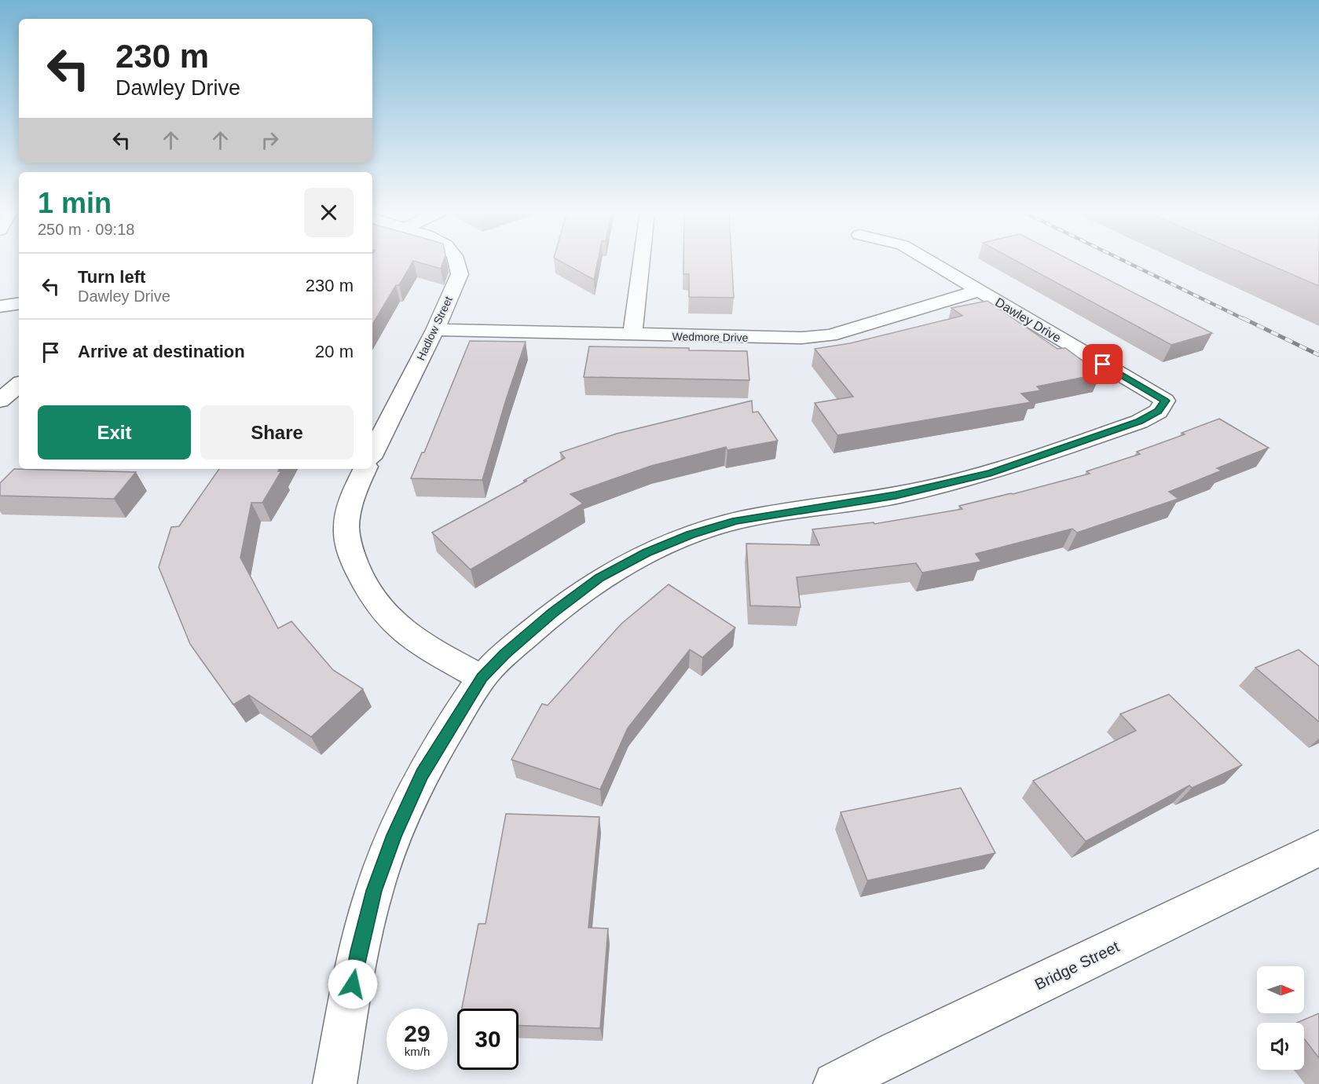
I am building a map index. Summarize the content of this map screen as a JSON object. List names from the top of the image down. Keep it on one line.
{"streets":{"street":["Dawley Drive","Hadlow Street","Wedmore Drive","Bridge Street"]},"crossings":[["Dawley Drive","Wedmore Drive"],["Hadlow Street","Wedmore Drive"]],"north":"right","page":{"turn":["230 m","Dawley Drive"],"heading":["1 min","250 m · 09:18"],"list":[{"name":"Turn left","note":"Dawley Drive","value":"230 m"},{"name":"Arrive at destination","value":"20 m"}],"buttons":["Exit","Share"],"speed":"29 km/h","limit":"30"}}
